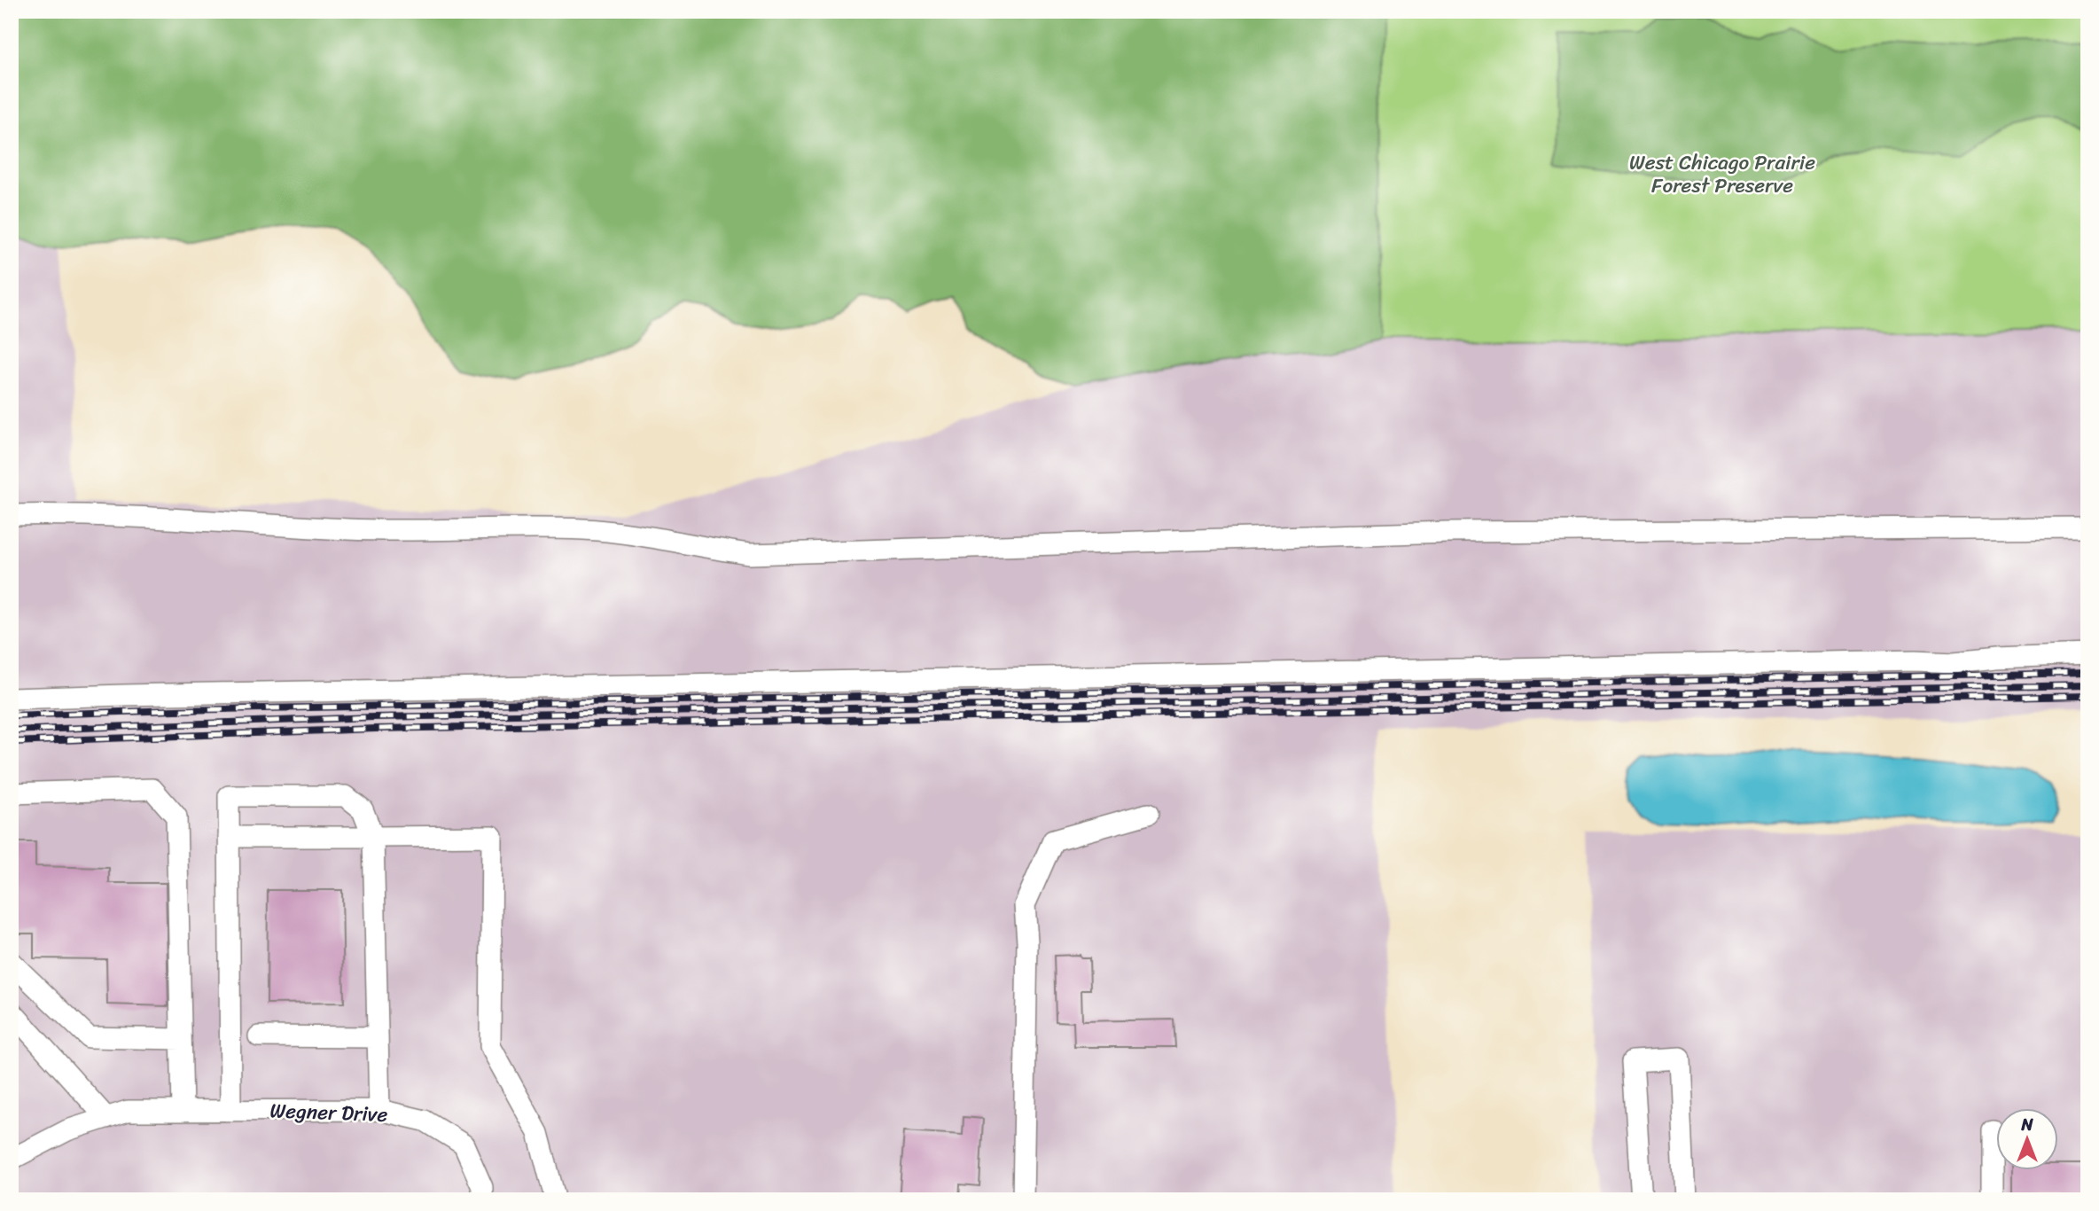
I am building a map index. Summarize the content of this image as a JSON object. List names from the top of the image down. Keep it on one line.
{"streets":{"street":["Wegner Drive"]},"parks":["West Chicago Prairie Forest Preserve"],"north":"top"}
